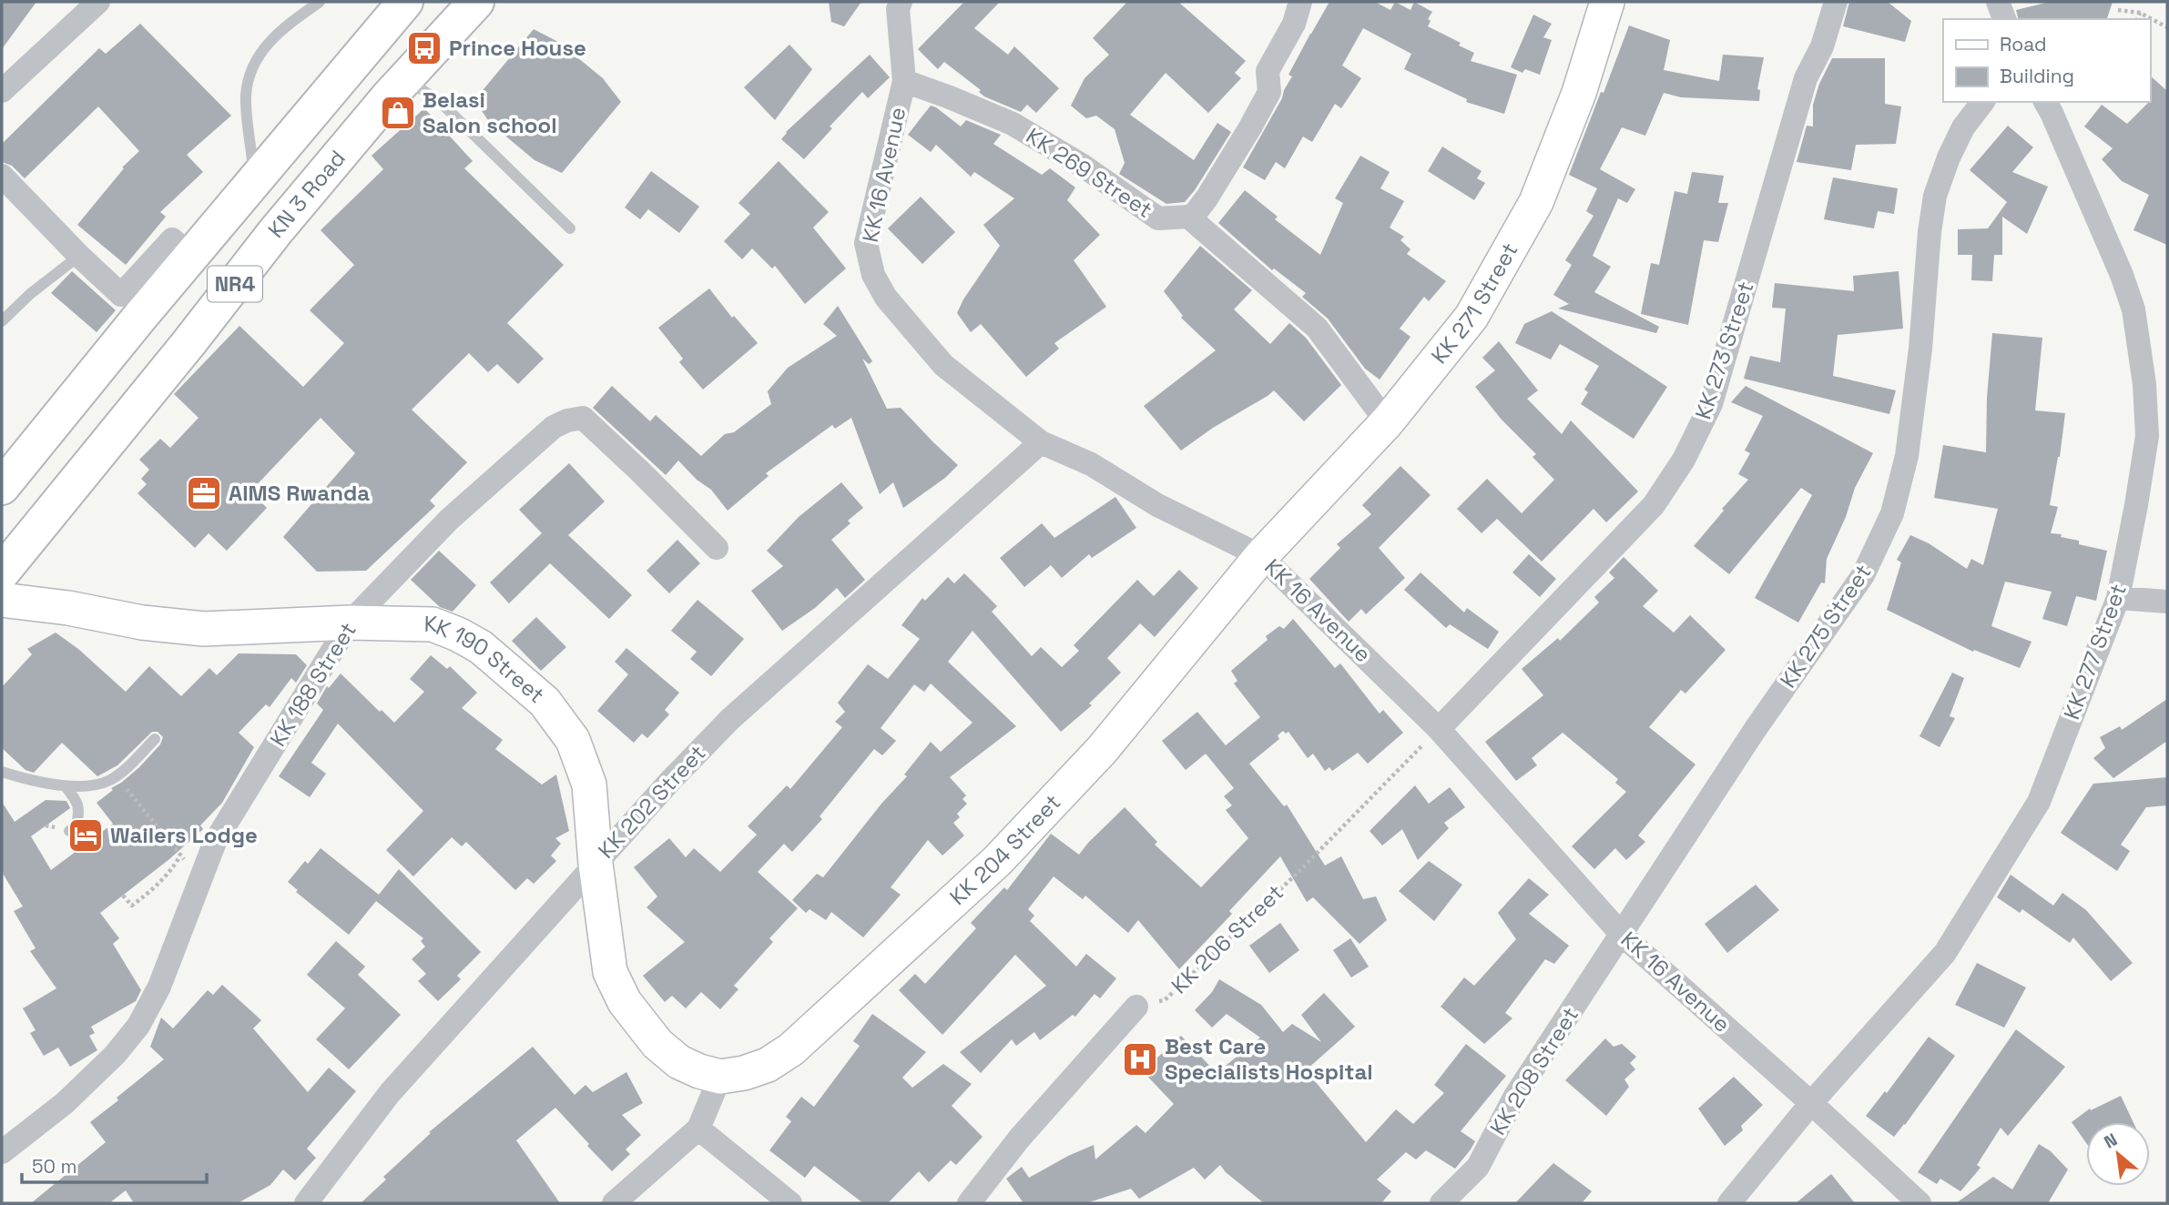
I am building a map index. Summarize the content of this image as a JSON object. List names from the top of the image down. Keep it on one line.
{"streets":{"highway":["KN 3 Road","NR4"],"street":["KK 269 Street","KK 16 Avenue","KK 271 Street","KK 273 Street","KK 275 Street","KK 277 Street","KK 190 Street","KK 188 Street","KK 202 Street","KK 204 Street","KK 208 Street"],"path":["KK 206 Street"]},"crossings":[["KK 269 Street","KK 16 Avenue"],["KK 16 Avenue","KK 271 Street"],["KK 16 Avenue","KK 273 Street"],["KK 16 Avenue","KK 275 Street"],["KK 16 Avenue","KK 277 Street"],["KK 16 Avenue","KK 202 Street"],["KK 16 Avenue","KK 204 Street"],["KK 16 Avenue","KK 206 Street"],["KK 16 Avenue","KK 208 Street"],["KK 271 Street","KK 204 Street"],["KK 273 Street","KK 206 Street"],["KK 275 Street","KK 208 Street"],["KK 190 Street","KK 188 Street"],["KK 190 Street","KK 202 Street"],["KK 190 Street","KK 204 Street"]],"places":{"bus stop":["Prince House"],"shop":["Belasi Salon school"],"office":["AIMS Rwanda"],"hotel":["Wailers Lodge"],"hospital":["Best Care Specialists Hospital"]},"legend":["Road","Building"],"scale_bar":"50 m","north":"top left"}
